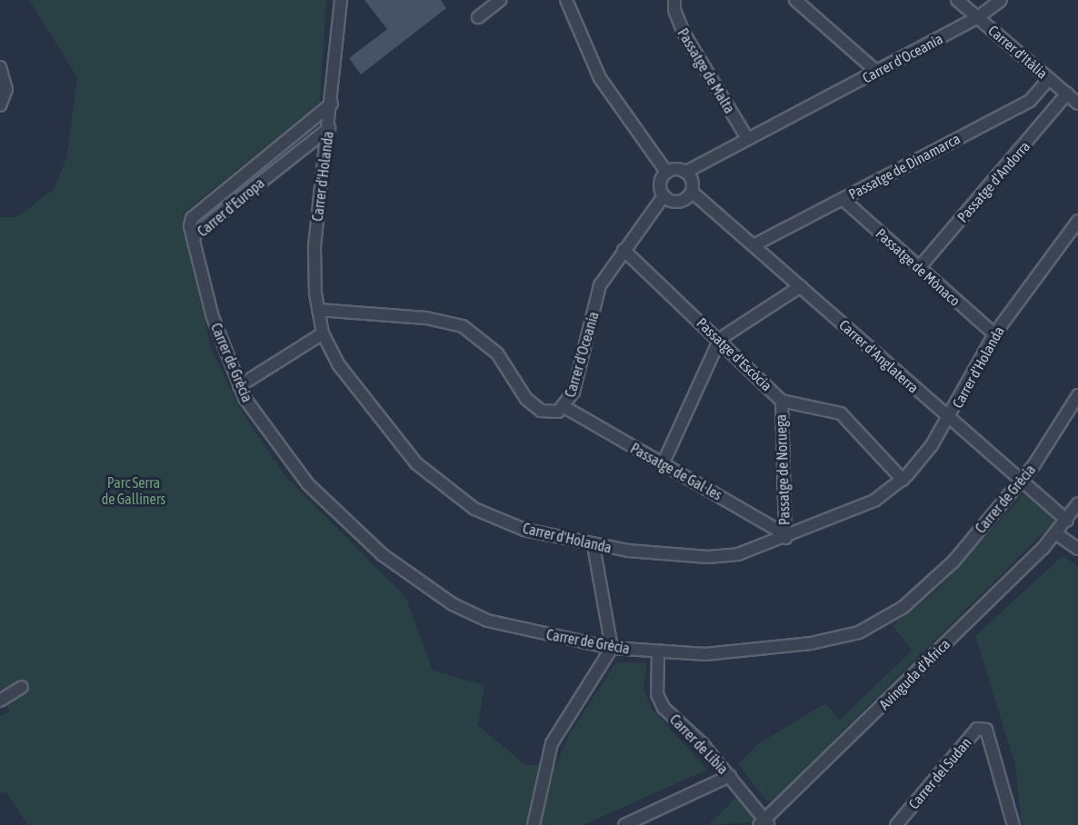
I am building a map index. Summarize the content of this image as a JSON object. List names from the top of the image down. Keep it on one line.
{"streets":{"street":["Carrer d'Itàlia","Carrer d'Oceania","Passatge de Malta","Passatge de Dinamarca","Carrer d'Holanda","Passatge d'Andorra","Carrer d'Europa","Passatge de Mònaco","Passatge d'Escòcia","Carrer d'Anglaterra","Carrer de Grècia","Passatge de Noruega","Passatge de Gal·les","Avinguda d'Àfrica","Carrer de Líbia","Carrer del Sudan"]},"crossings":[["Carrer d'Itàlia","Carrer d'Oceania"],["Carrer d'Itàlia","Passatge de Dinamarca"],["Carrer d'Itàlia","Passatge d'Andorra"],["Carrer d'Oceania","Passatge de Malta"],["Carrer d'Oceania","Carrer d'Holanda"],["Carrer d'Oceania","Passatge d'Escòcia"],["Carrer d'Oceania","Carrer d'Anglaterra"],["Carrer d'Oceania","Passatge de Gal·les"],["Passatge de Dinamarca","Passatge de Mònaco"],["Passatge de Dinamarca","Carrer d'Anglaterra"],["Carrer d'Holanda","Carrer d'Europa"],["Carrer d'Holanda","Passatge de Mònaco"],["Carrer d'Holanda","Passatge d'Escòcia"],["Carrer d'Holanda","Carrer d'Anglaterra"],["Carrer d'Holanda","Passatge de Noruega"],["Carrer d'Holanda","Passatge de Gal·les"],["Passatge d'Andorra","Passatge de Mònaco"],["Carrer d'Europa","Carrer de Grècia"],["Passatge d'Escòcia","Passatge de Noruega"],["Carrer d'Anglaterra","Carrer de Grècia"],["Carrer d'Anglaterra","Avinguda d'Àfrica"],["Carrer de Grècia","Carrer de Líbia"],["Passatge de Noruega","Passatge de Gal·les"],["Avinguda d'Àfrica","Carrer de Líbia"]],"parks":["Parc Serra de Galliners"]}
